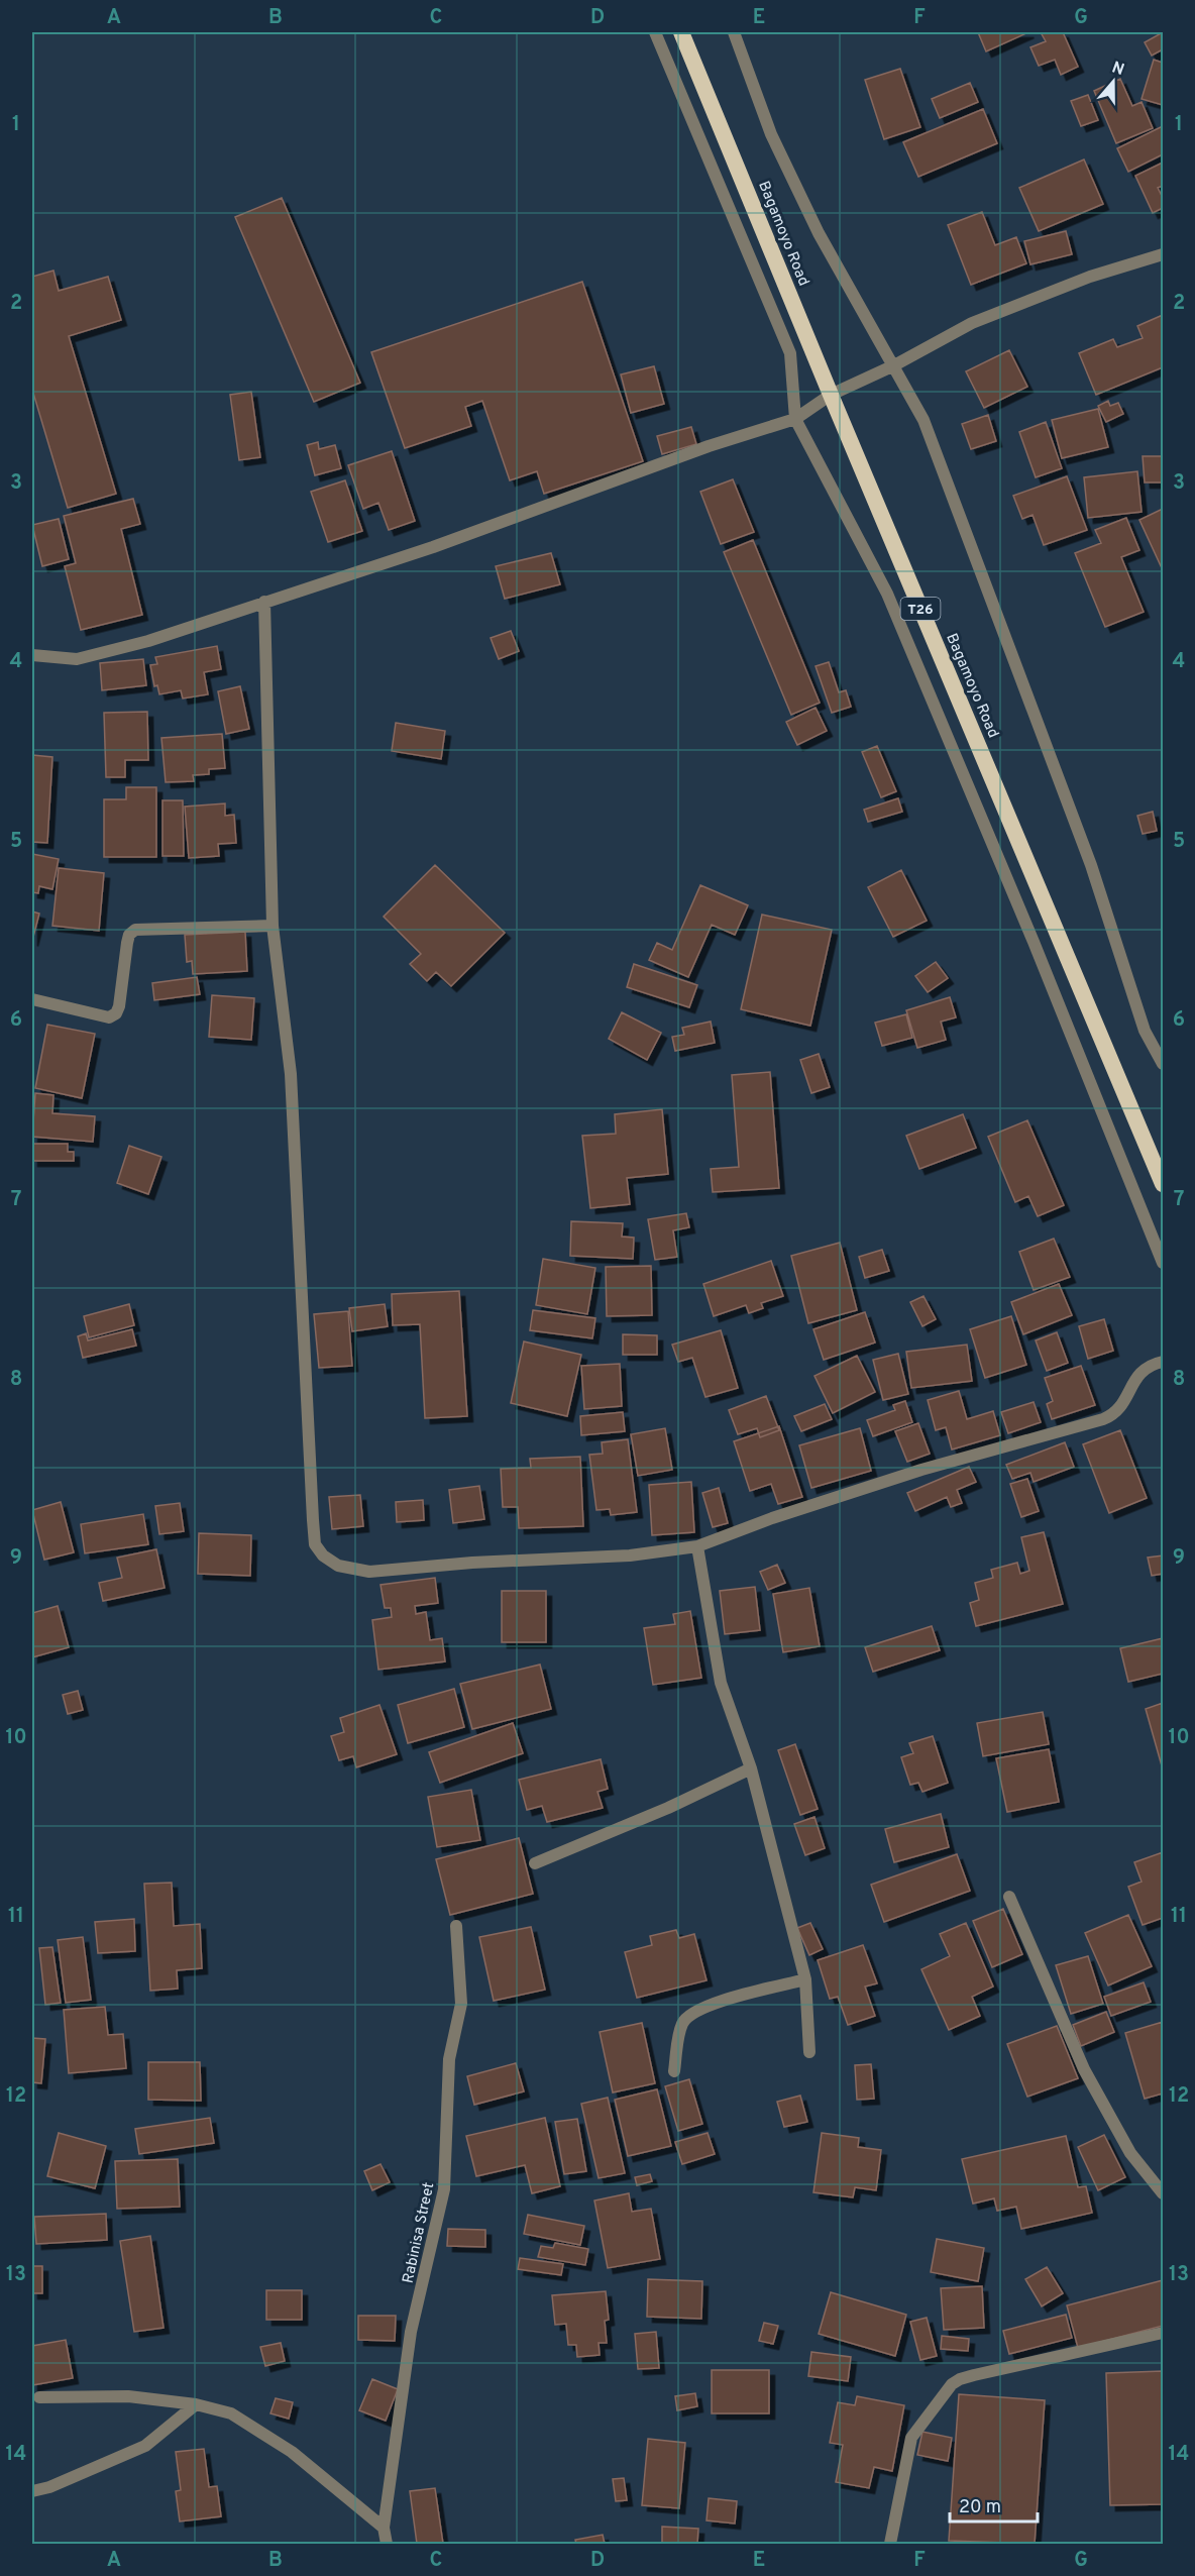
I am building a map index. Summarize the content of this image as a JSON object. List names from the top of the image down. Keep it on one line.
{"streets":{"highway":["Bagamoyo Road","T26"],"street":["Rabinisa Street"]},"scale_bar":"20 m","north":"top","grid":{"columns":["A","B","C","D","E","F","G"],"rows":["1","2","3","4","5","6","7","8","9","10","11","12","13","14"]}}
